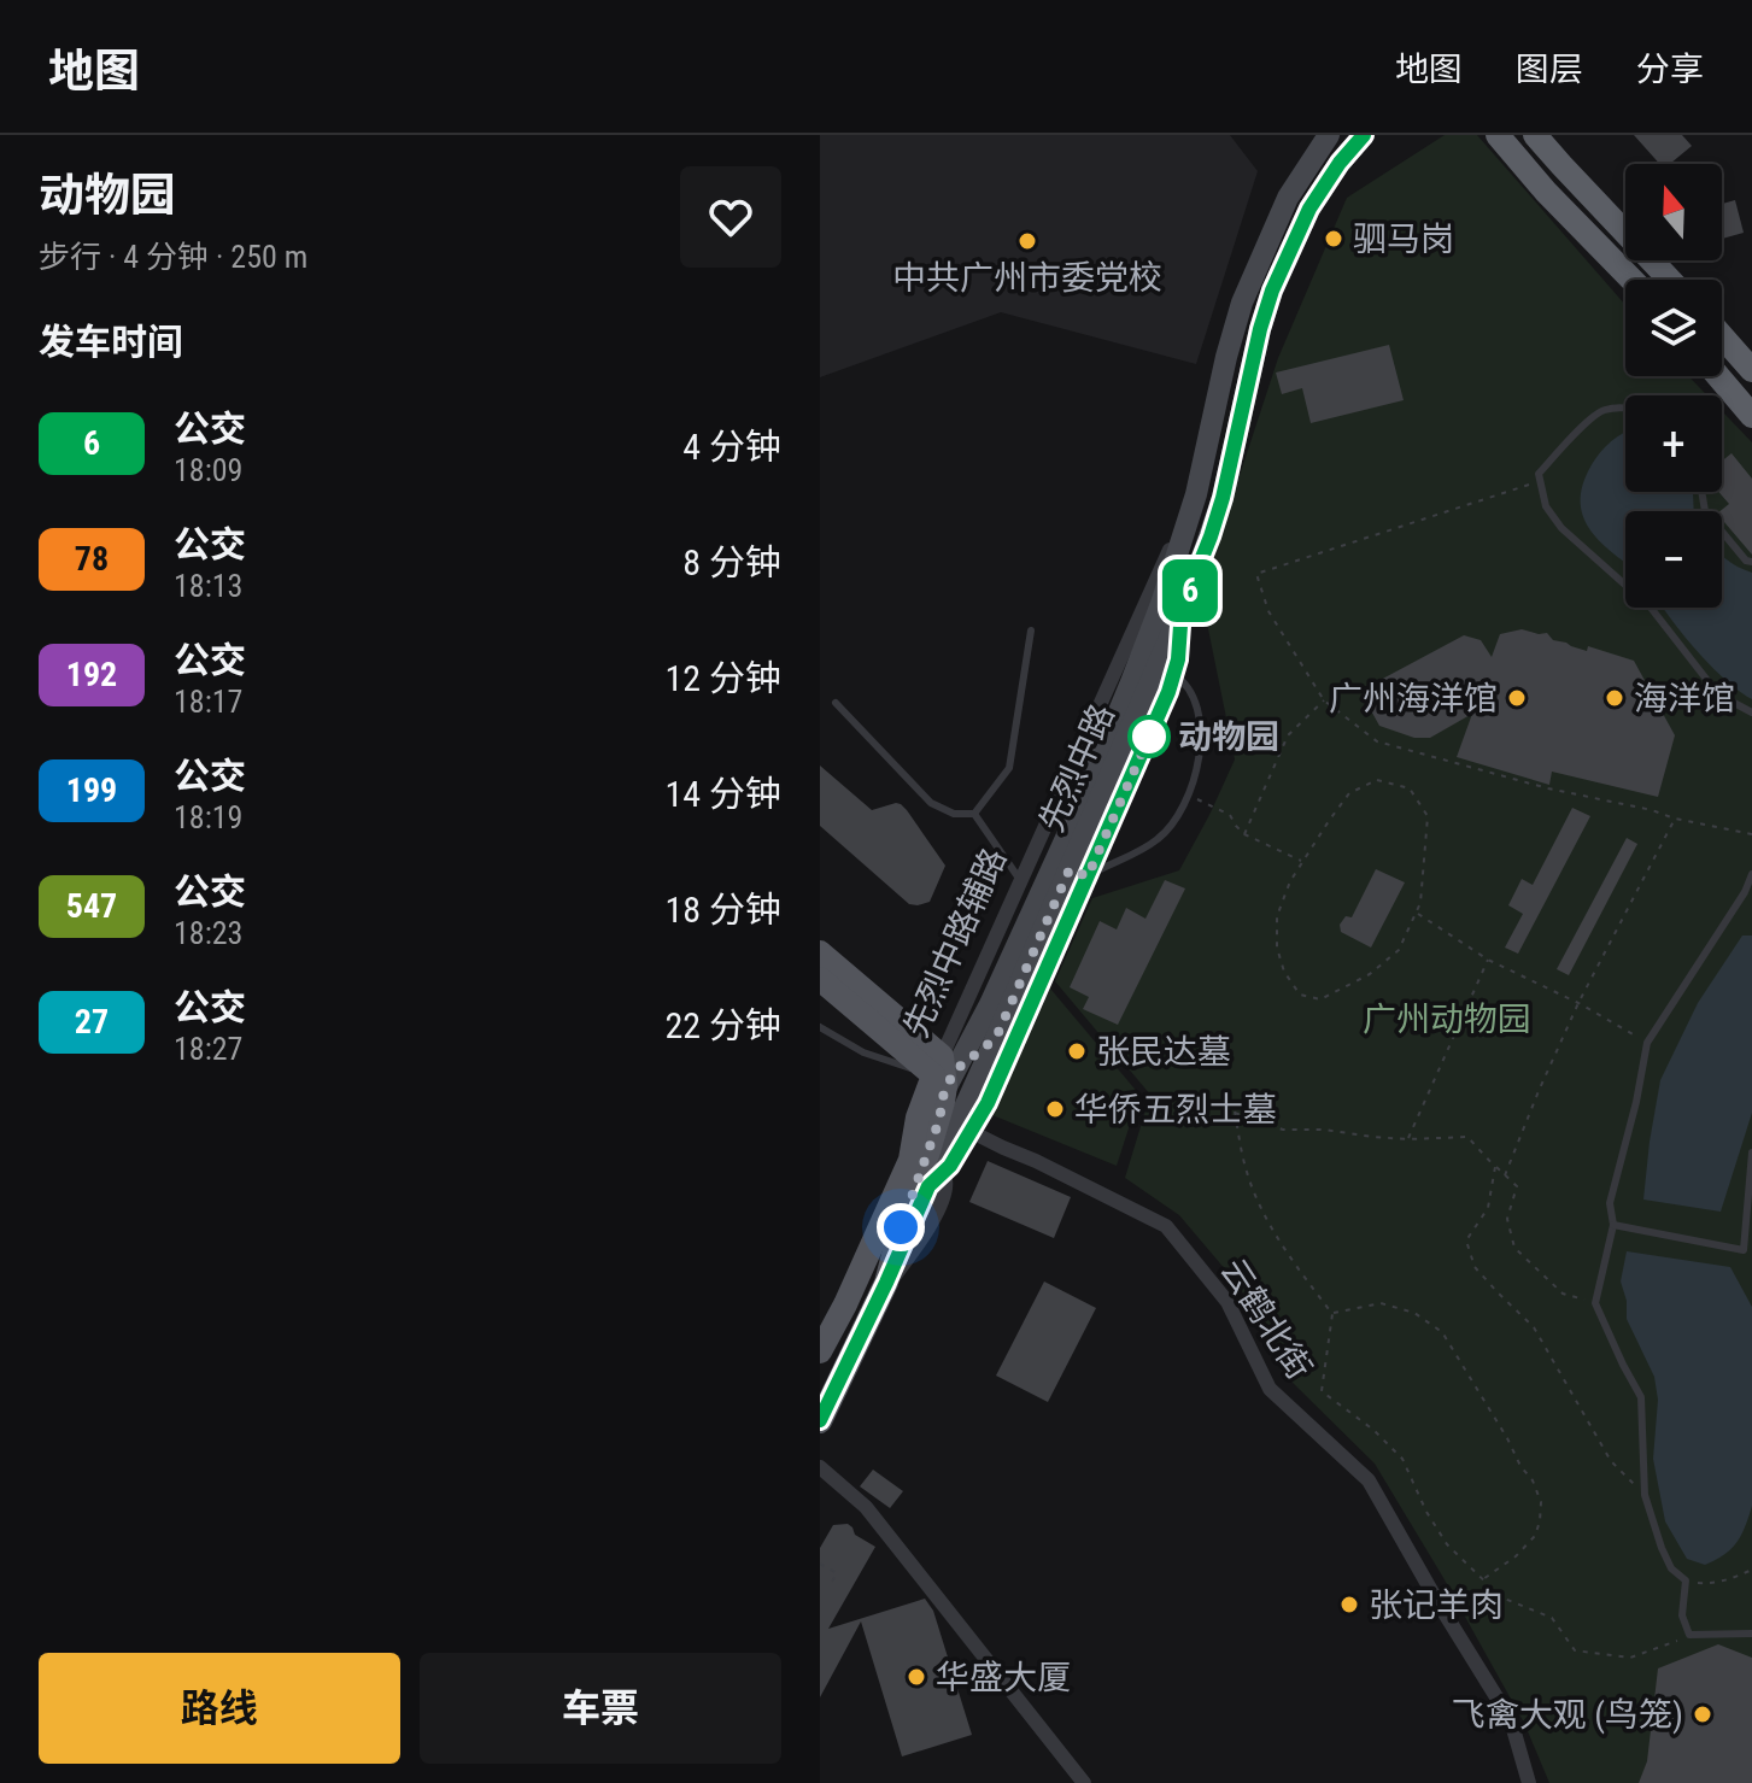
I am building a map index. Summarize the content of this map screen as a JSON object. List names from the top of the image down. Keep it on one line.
{"streets":{"main road":["先烈中路"],"street":["云鹤北街"]},"crossings":[["先烈中路","云鹤北街"]],"parks":["广州动物园"],"places":["驷马岗","中共广州市委党校","广州海洋馆","海洋馆","动物园","张民达墓","华侨五烈士墓","张记羊肉","华盛大厦","飞禽大观 (鸟笼)"],"lines":["bus line 6"],"north":"top","page":{"header":"地图","nav":["地图","图层","分享"],"heading":[["动物园","步行 · 4 分钟 · 250 m"],"发车时间"],"on_map":"6","map_buttons":["+","−"],"list":[{"mark":"6","name":"公交","note":"18:09","value":"4 分钟"},{"mark":"78","name":"公交","note":"18:13","value":"8 分钟"},{"mark":"192","name":"公交","note":"18:17","value":"12 分钟"},{"mark":"199","name":"公交","note":"18:19","value":"14 分钟"},{"mark":"547","name":"公交","note":"18:23","value":"18 分钟"},{"mark":"27","name":"公交","note":"18:27","value":"22 分钟"}],"buttons":["路线","车票"]}}
